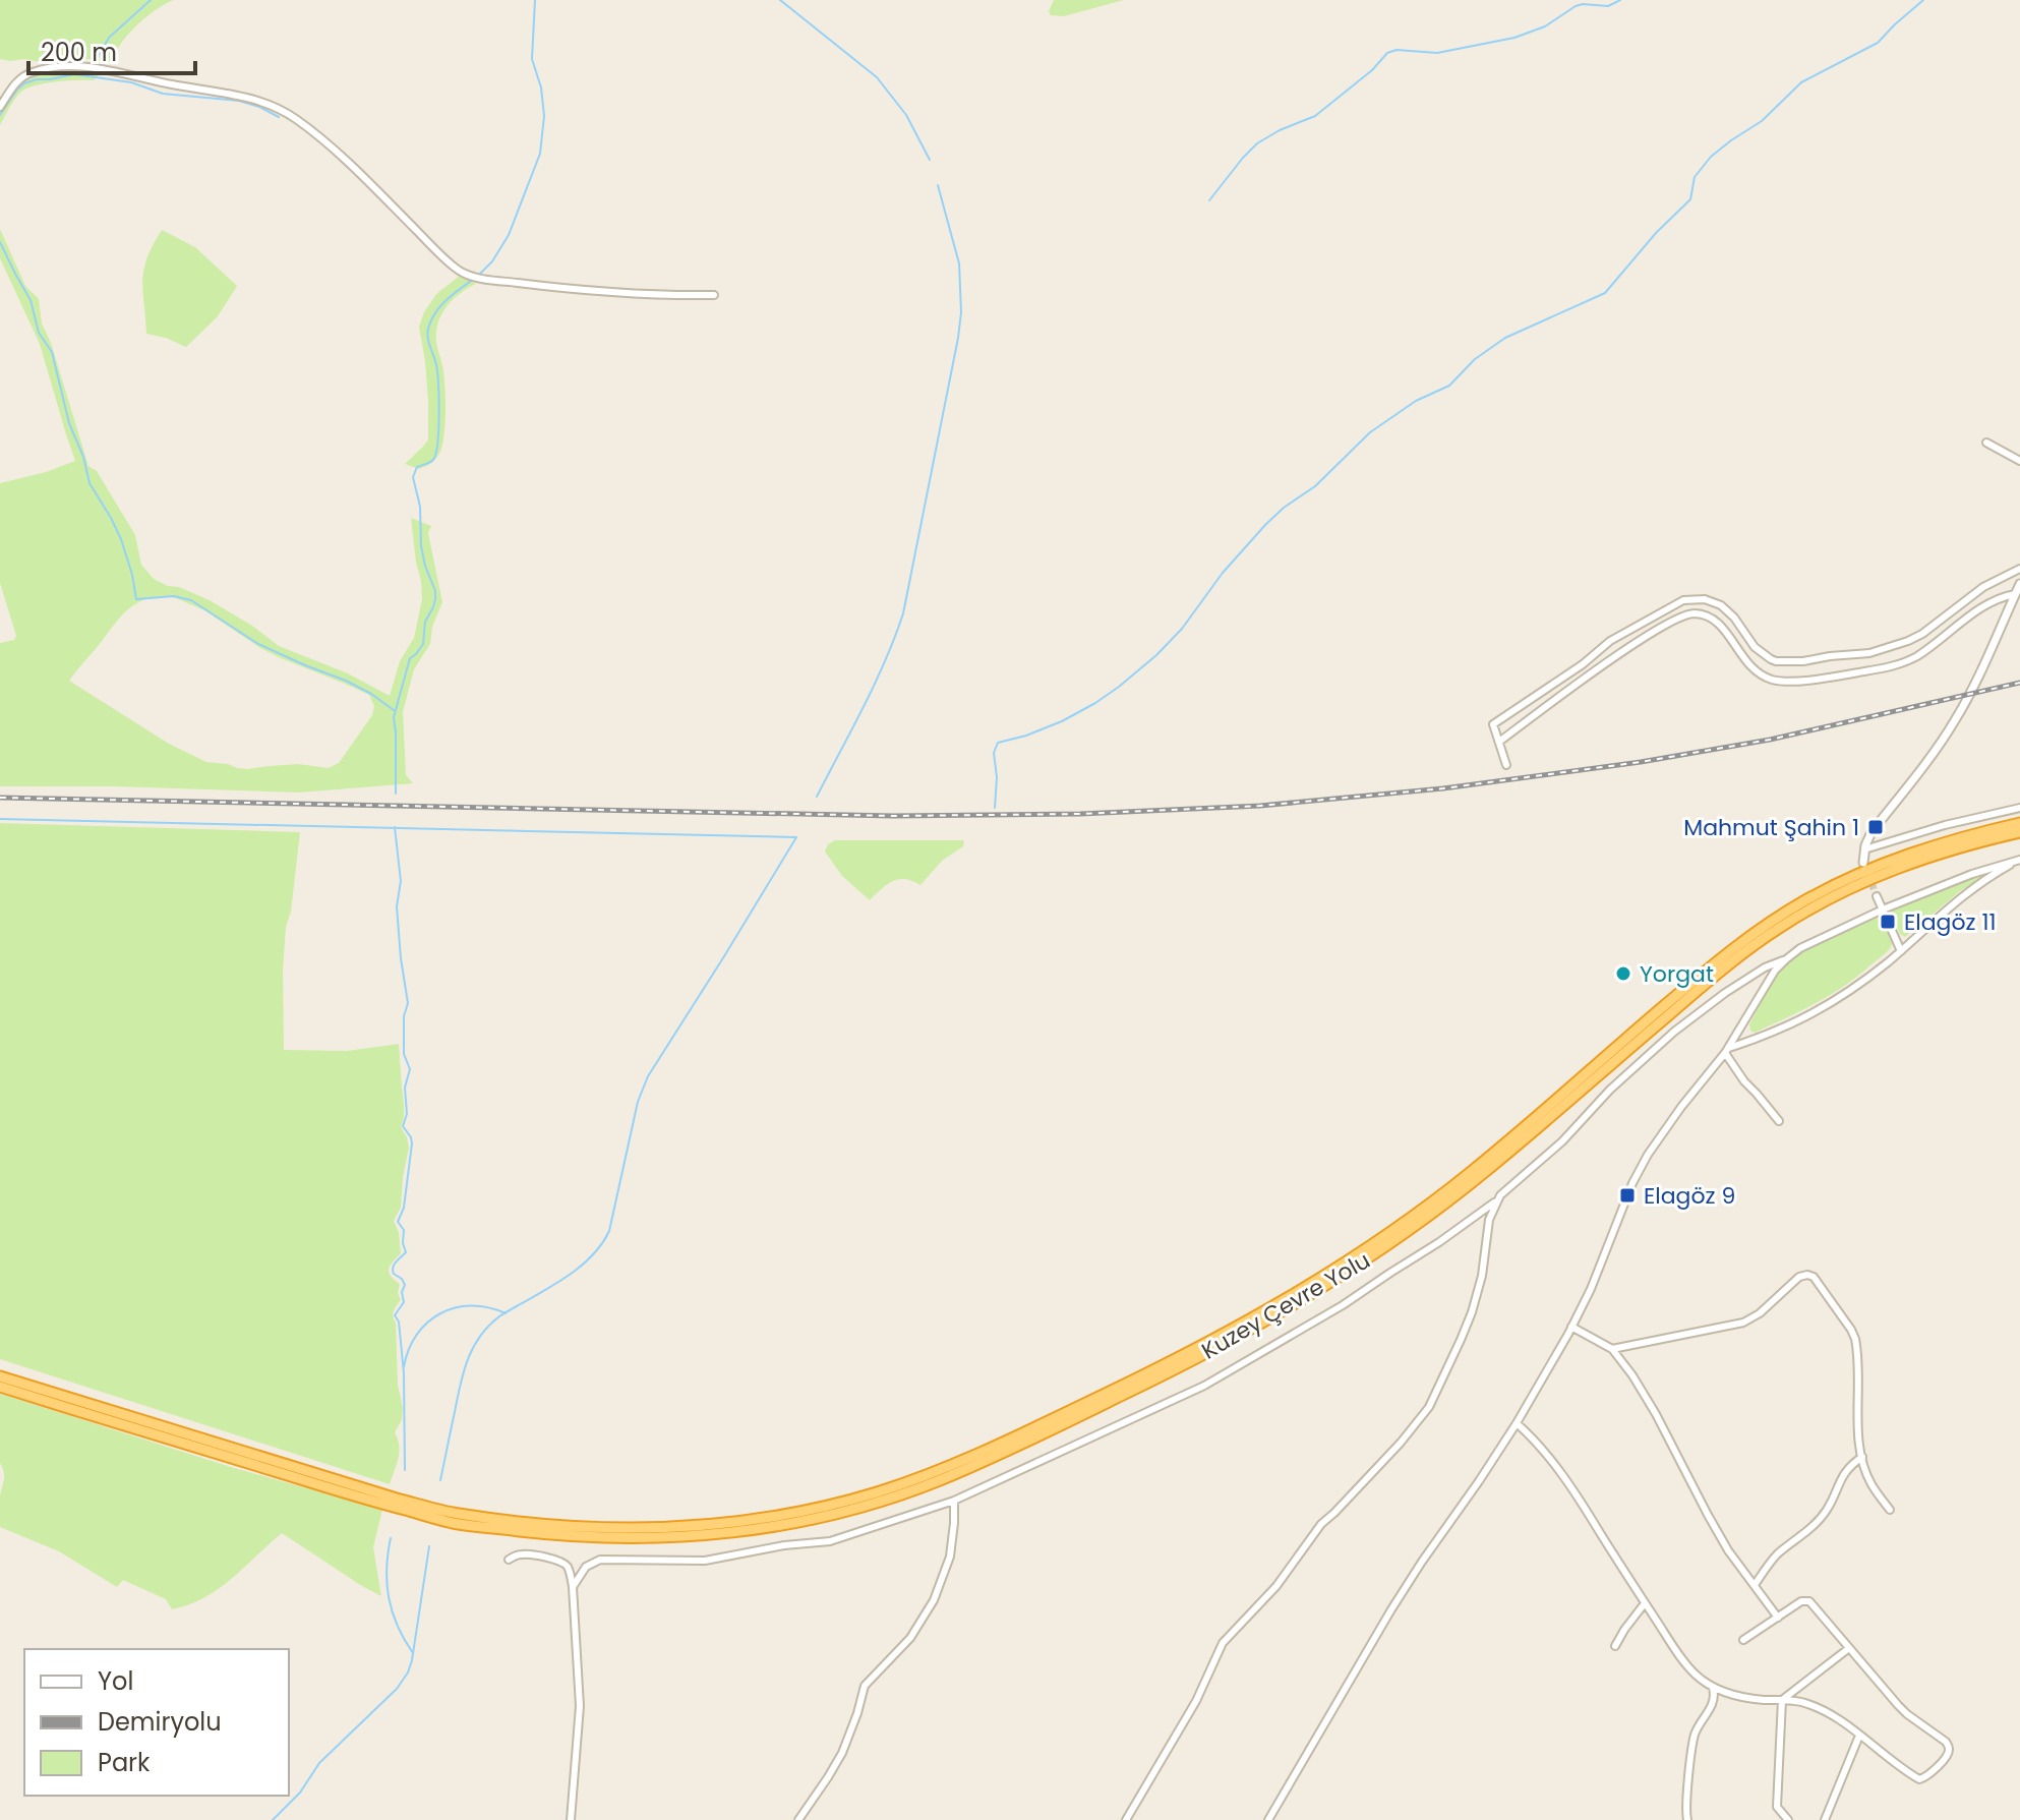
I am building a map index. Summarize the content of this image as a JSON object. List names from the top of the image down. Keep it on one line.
{"streets":{"highway":["Kuzey Çevre Yolu"]},"places":{"transit":["Mahmut Şahin 1","Elagöz 11","Elagöz 9"],"other":["Yorgat"]},"legend":["Yol","Demiryolu","Park"],"scale_bar":"200 m"}
